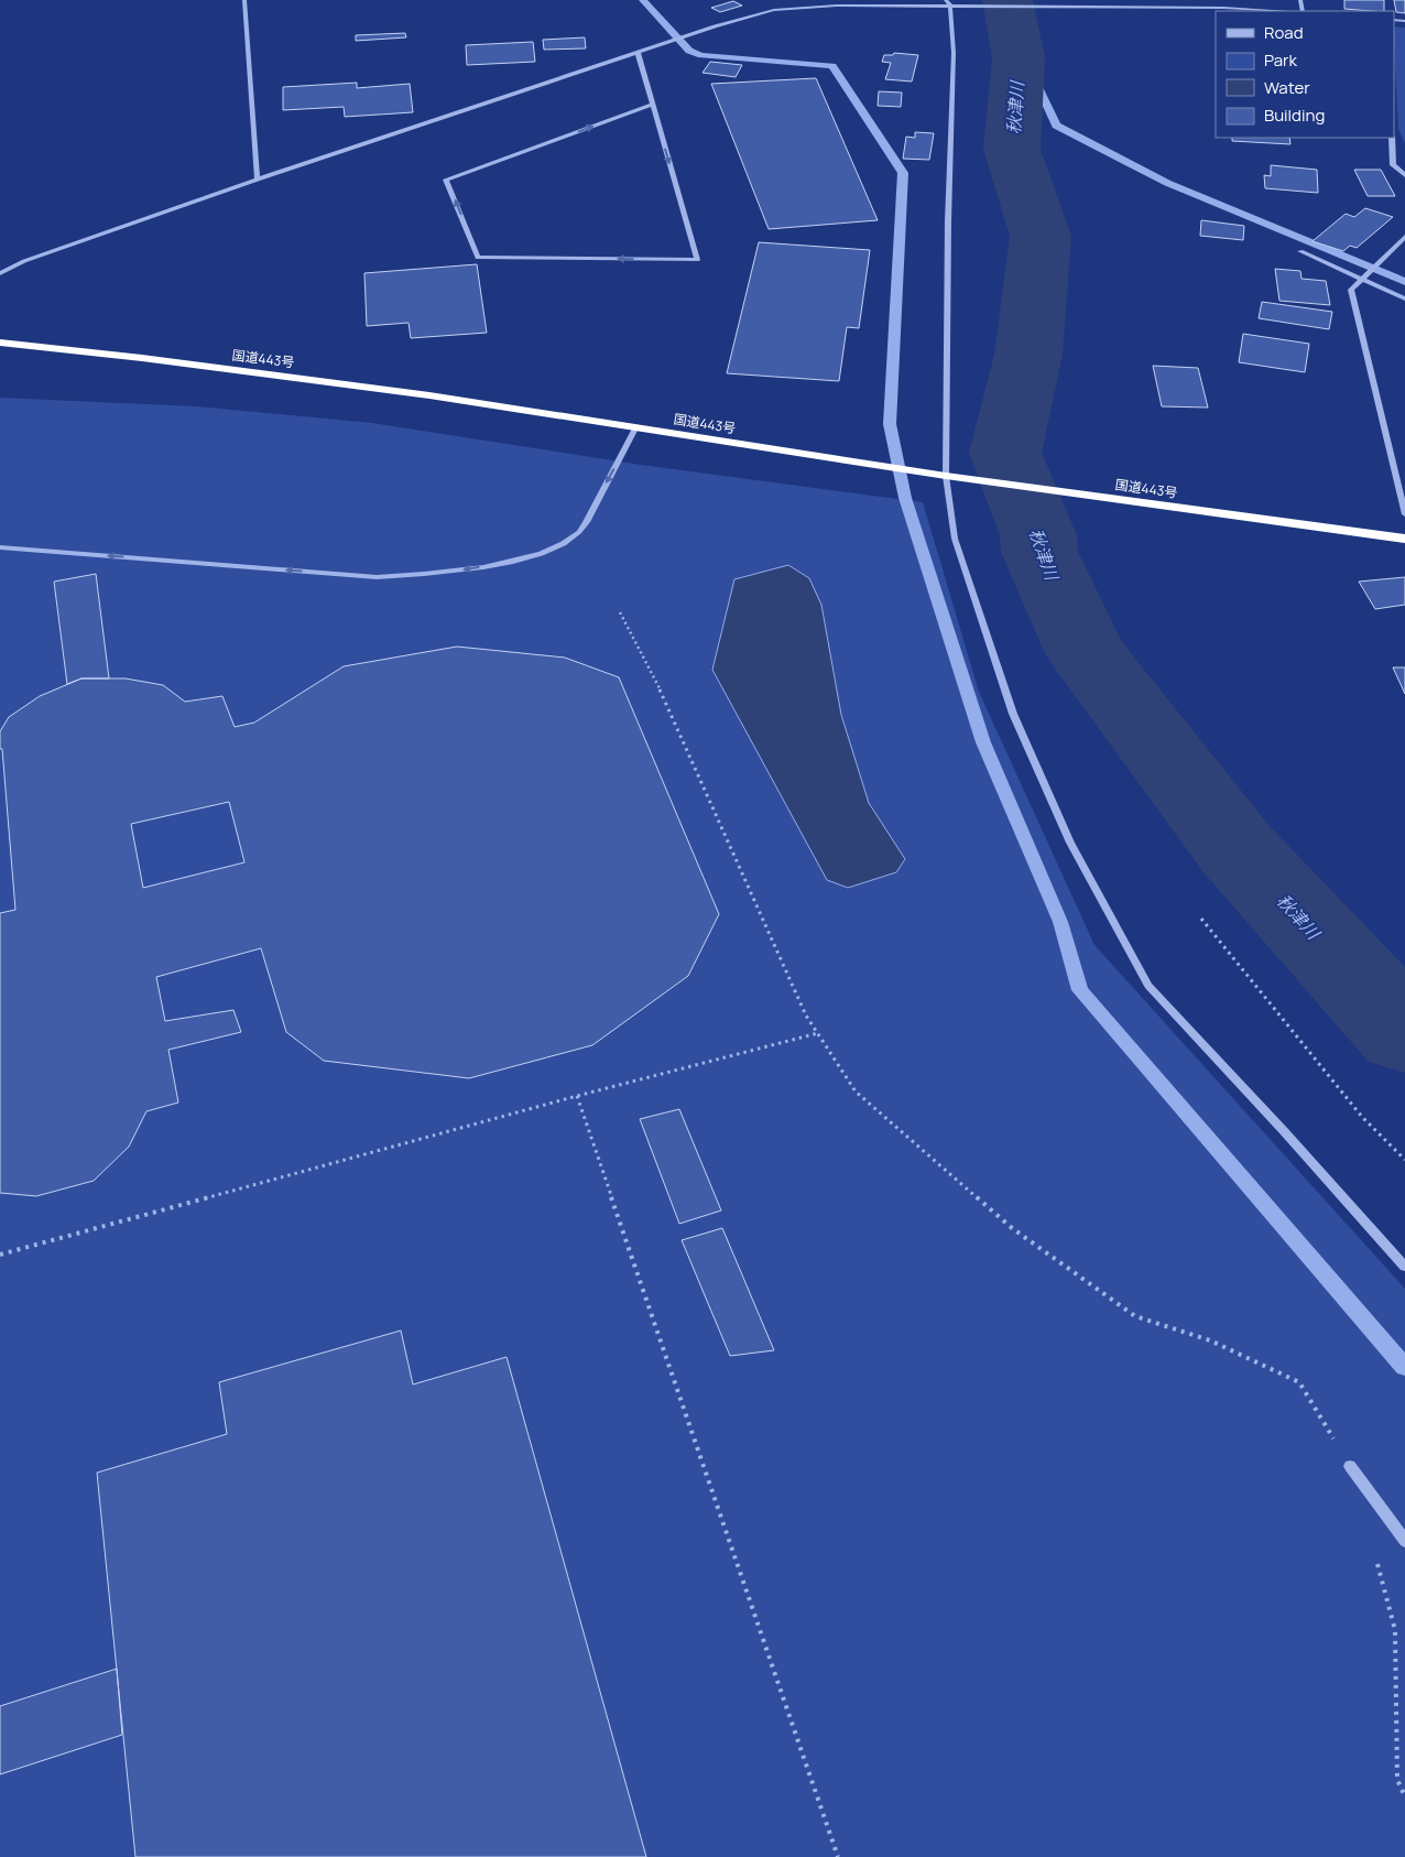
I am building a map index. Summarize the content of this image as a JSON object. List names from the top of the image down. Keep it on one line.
{"streets":{"highway":["国道443号"]},"water":["秋津川"],"legend":["Road","Park","Water","Building"]}
